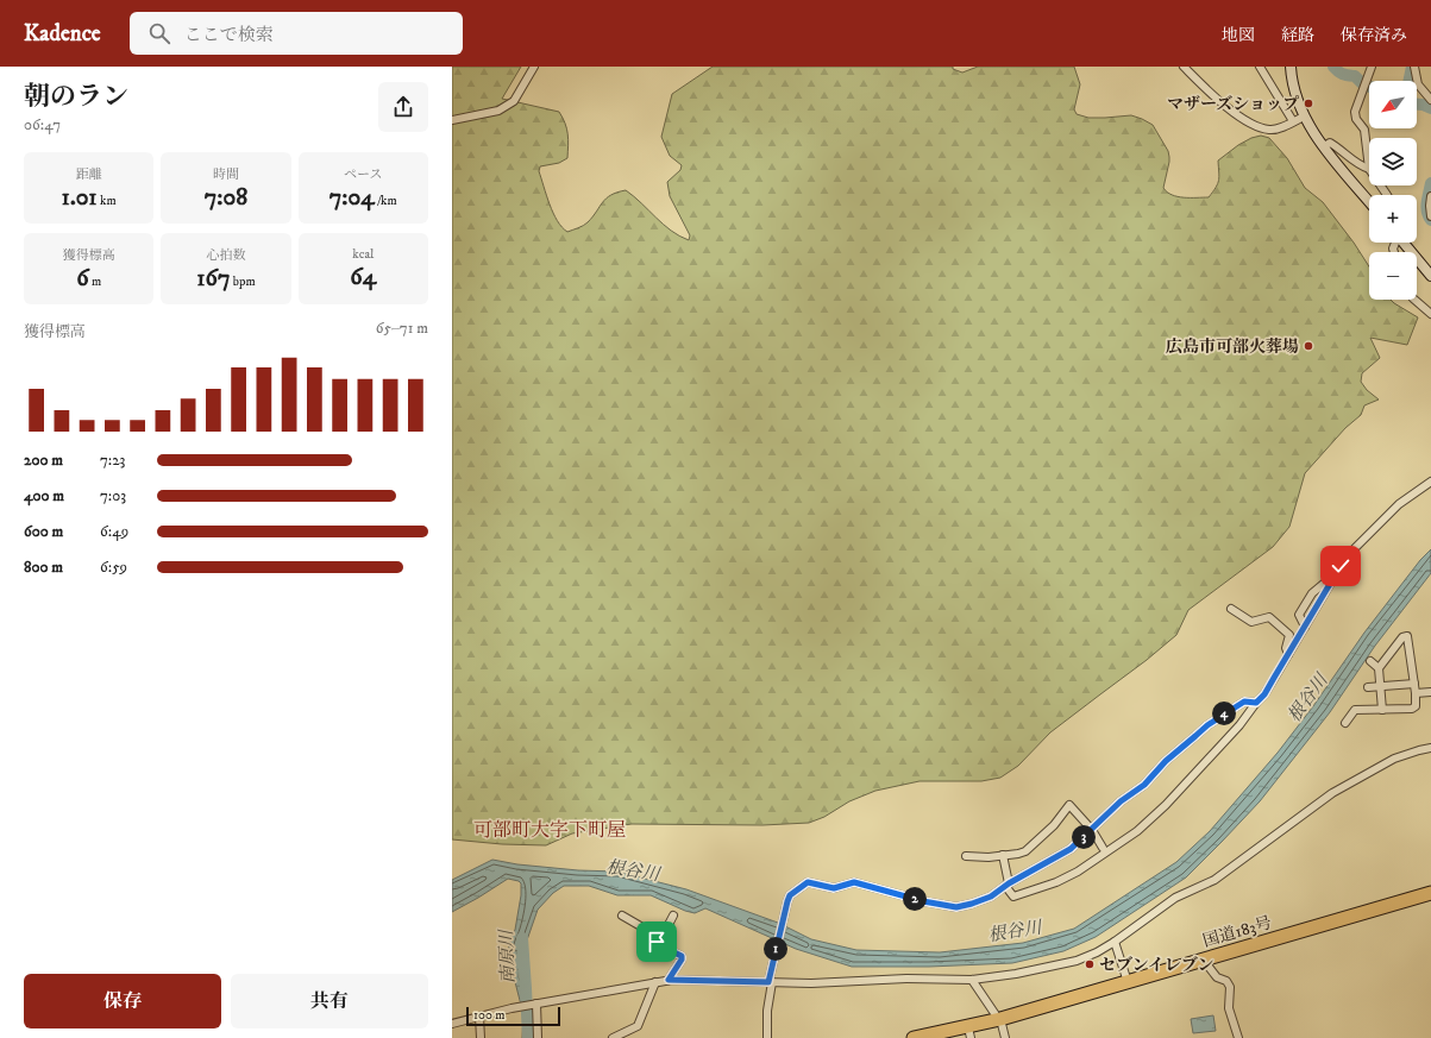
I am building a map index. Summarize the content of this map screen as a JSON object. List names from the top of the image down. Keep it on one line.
{"streets":{"highway":["国道183号"]},"districts":["可部町大字下町屋"],"water":["根谷川","南原川"],"places":["マザーズショップ","広島市可部火葬場","セブンイレブン"],"scale_bar":"100 m","north":"bottom left","page":{"header":"Kadence","search":"ここで検索","nav":["地図","経路","保存済み"],"heading":["朝のラン","06:47"],"map_buttons":["+","−"],"stats":[["距離","1.01 km"],["時間","7:08"],["ペース","7:04 /km"],["獲得標高","6 m"],["心拍数","167 bpm"],["kcal","64"]],"chart":["獲得標高","65–71 m"],"list":[{"name":"200 m","note":"7:23"},{"name":"400 m","note":"7:03"},{"name":"600 m","note":"6:49"},{"name":"800 m","note":"6:59"}],"pins":["4","3","2","1"],"buttons":["保存","共有"],"scale":"100 m"}}
